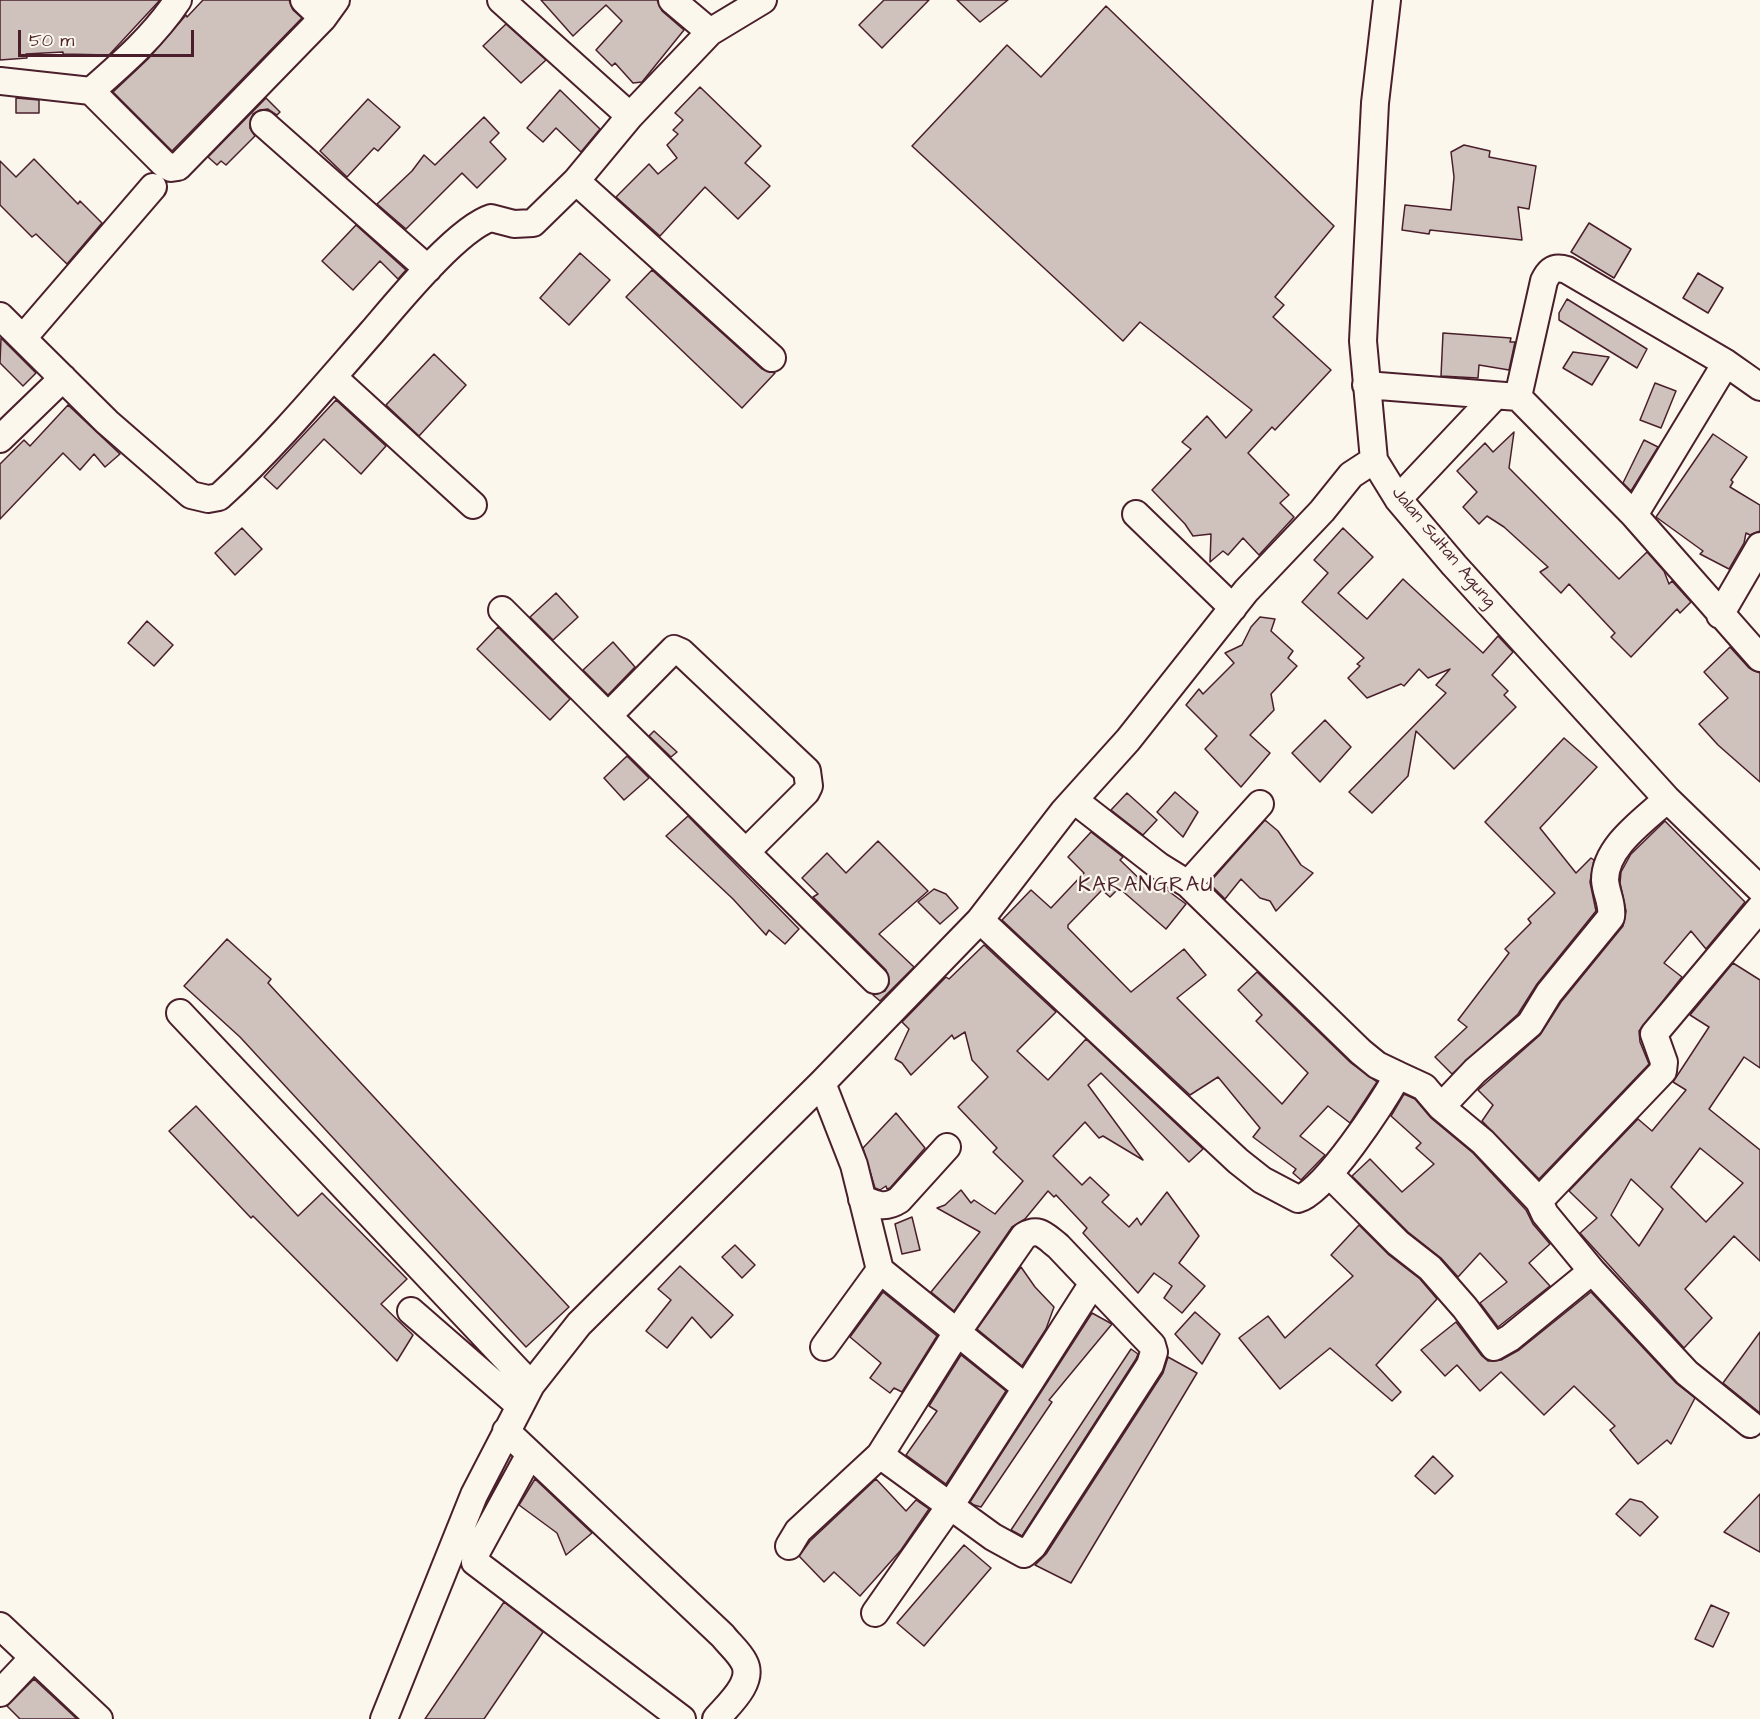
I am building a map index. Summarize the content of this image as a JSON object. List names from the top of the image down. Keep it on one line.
{"streets":{"street":["Jalan Sultan Agung"]},"districts":["KARANGRAU"],"scale_bar":"50 m"}
